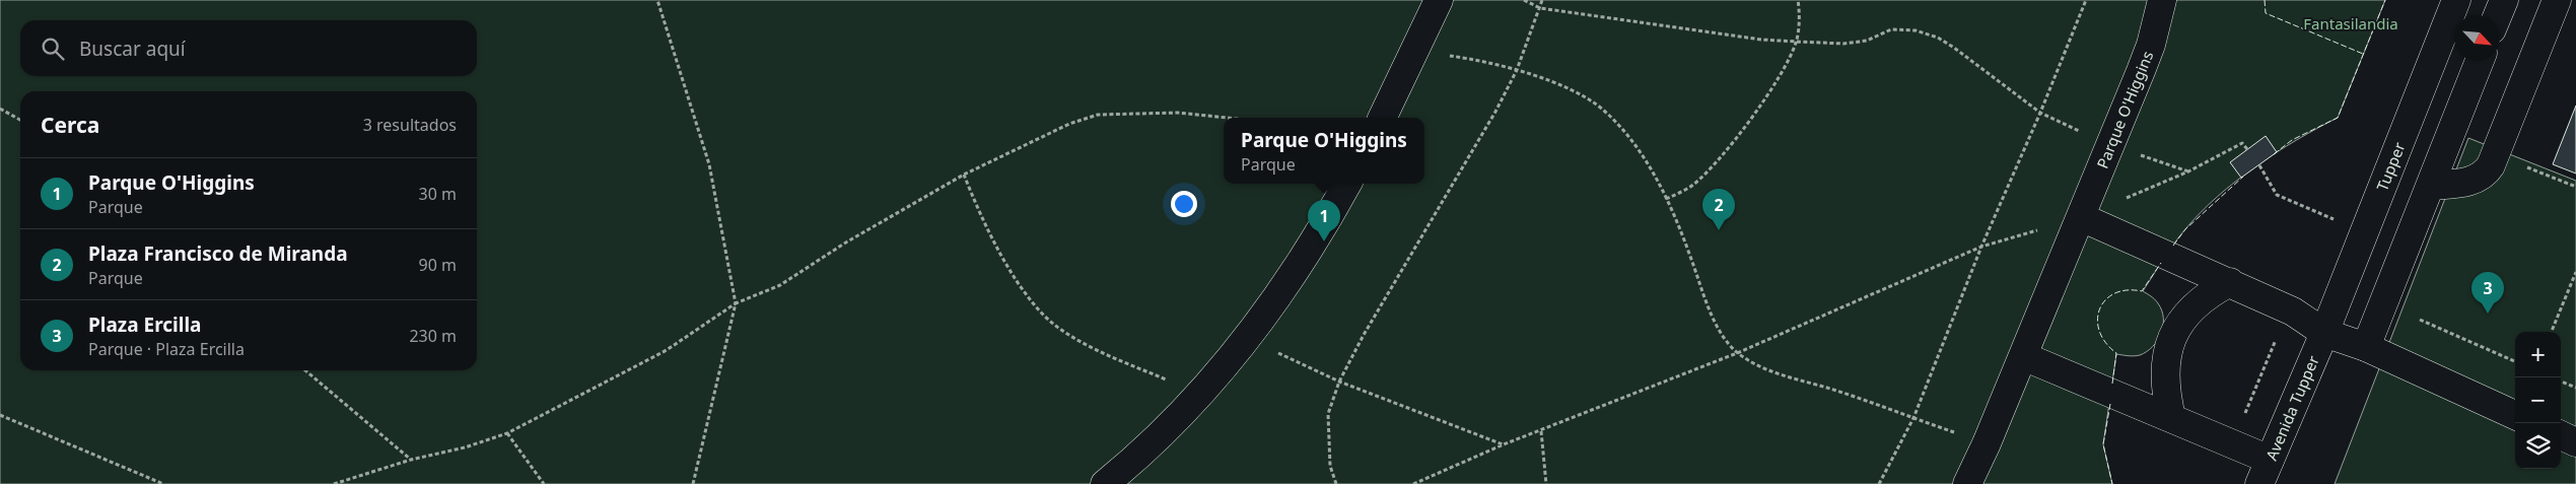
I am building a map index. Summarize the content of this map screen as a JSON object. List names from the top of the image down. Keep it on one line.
{"streets":{"street":["Parque O'Higgins","Tupper","Avenida Tupper"]},"crossings":[["Tupper","Avenida Tupper"]],"parks":["Fantasilandia"],"north":"bottom right","page":{"search":"Buscar aquí","heading":["Cerca","3 resultados"],"popup":["Parque O'Higgins","Parque"],"list":[{"mark":"1","name":"Parque O'Higgins","note":"Parque","value":"30 m"},{"mark":"2","name":"Plaza Francisco de Miranda","note":"Parque","value":"90 m"},{"mark":"3","name":"Plaza Ercilla","note":"Parque · Plaza Ercilla","value":"230 m"}],"pins":["2","1","3"],"map_buttons":["+","−"]}}
